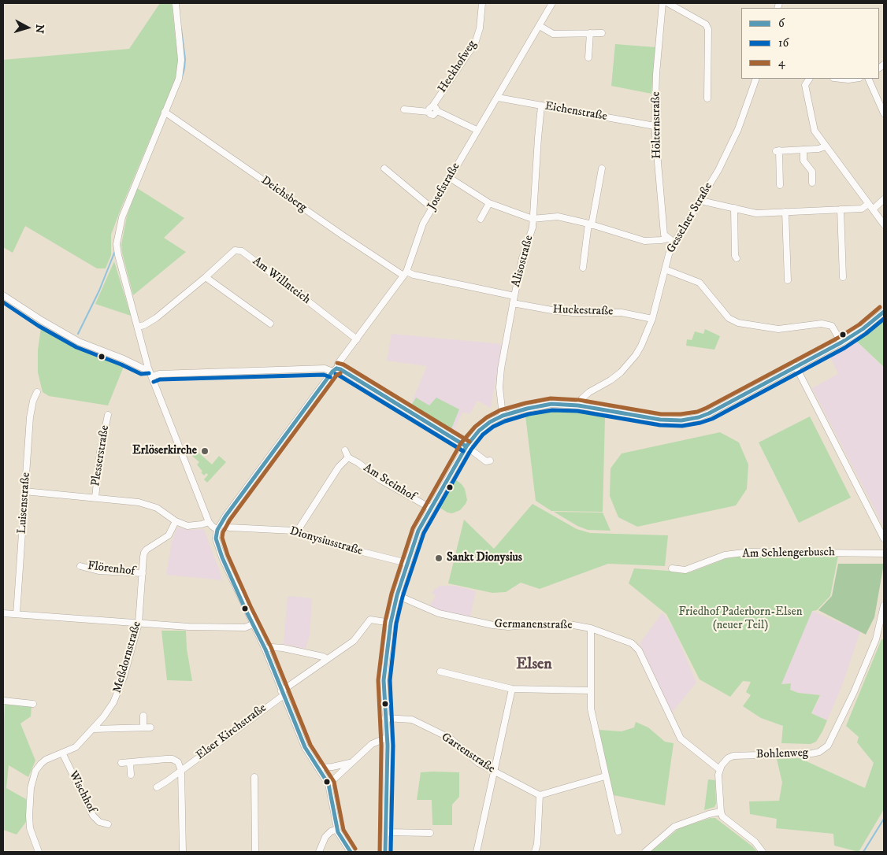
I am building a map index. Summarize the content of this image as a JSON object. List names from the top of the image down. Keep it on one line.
{"streets":{"street":["Heckhofweg","Eichenstraße","Hölternstraße","Josefstraße","Deichsberg","Gesselner Straße","Alisostraße","Am Willnteich","Huckestraße","Plesserstraße","Am Steinhof","Luisenstraße","Dionysiusstraße","Am Schlengerbusch","Flörenhof","Germanenstraße","Meßdornstraße","Elser Kirchstraße","Gartenstraße","Bohlenweg","Wischhof"]},"crossings":[["Heckhofweg","Josefstraße"],["Eichenstraße","Hölternstraße"],["Eichenstraße","Josefstraße"],["Eichenstraße","Alisostraße"],["Josefstraße","Deichsberg"],["Josefstraße","Am Willnteich"],["Josefstraße","Dionysiusstraße"],["Gesselner Straße","Huckestraße"],["Alisostraße","Huckestraße"],["Flörenhof","Meßdornstraße"],["Germanenstraße","Bohlenweg"],["Meßdornstraße","Wischhof"]],"districts":["Elsen"],"parks":["Friedhof Paderborn-Elsen (neuer Teil)"],"places":["Erlöserkirche","Sankt Dionysius"],"lines":["transit line 16","transit line 4","transit line 6"],"legend":["6","16","4"],"north":"right"}
